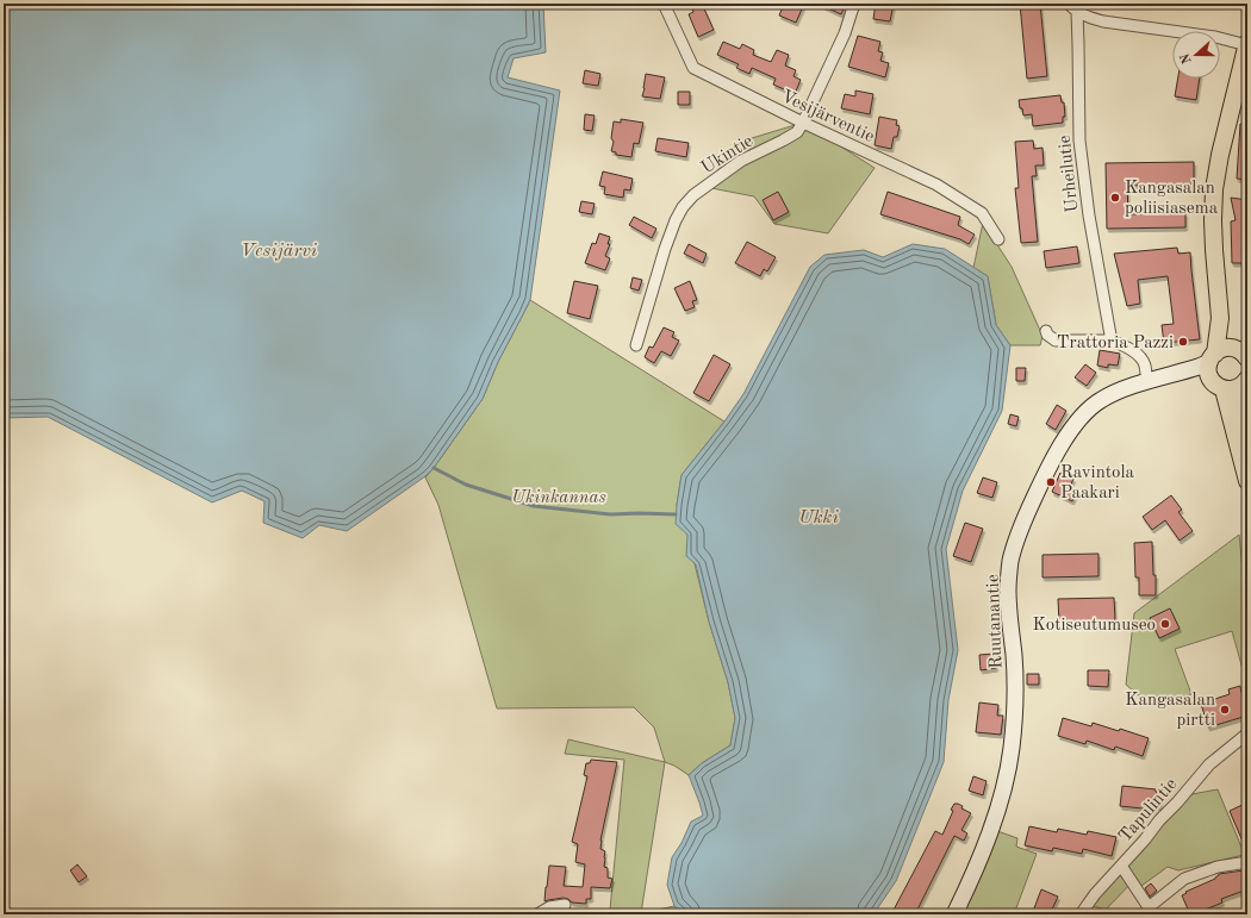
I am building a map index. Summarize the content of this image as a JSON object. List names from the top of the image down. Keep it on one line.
{"streets":{"main road":["Ruutanantie"],"street":["Vesijärventie","Ukintie","Urheilutie","Tapulintie"]},"crossings":[["Vesijärventie","Ukintie"]],"water":["Vesijärvi","Ukki"],"parks":["Ukinkannas"],"places":["Kangasalan poliisiasema","Trattoria Pazzi","Ravintola Paakari","Kotiseutumuseo","Kangasalan pirtti"],"north":"left"}
